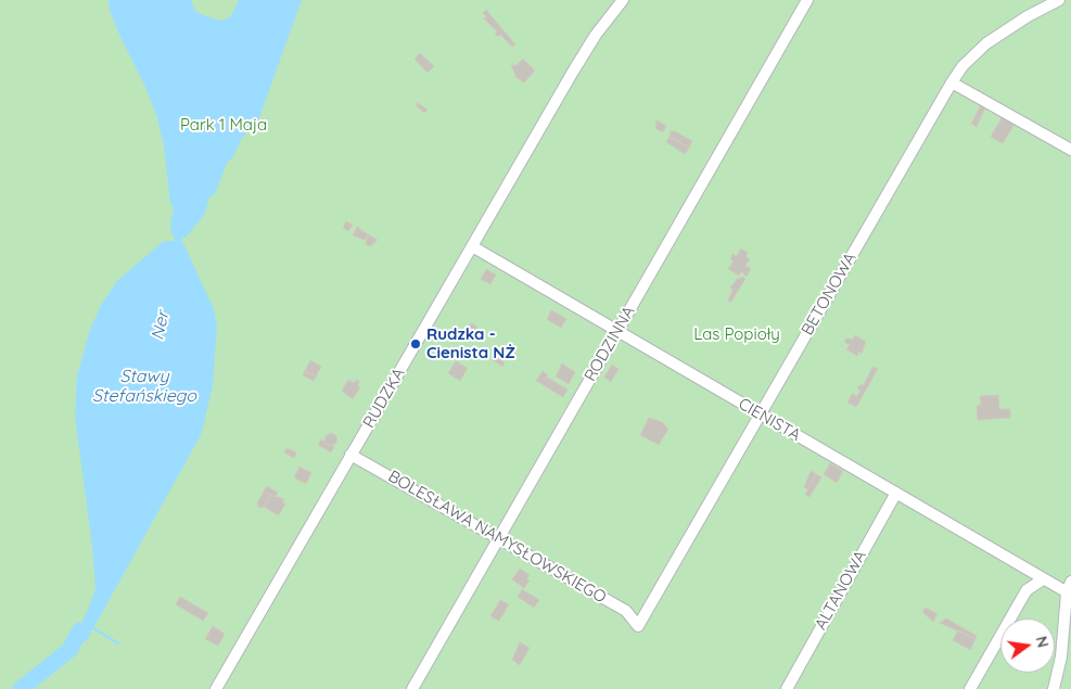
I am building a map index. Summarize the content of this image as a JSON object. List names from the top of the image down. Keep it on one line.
{"streets":{"street":["BETONOWA","RODZINNA","RUDZKA","CIENISTA","BOLESŁAWA NAMYSŁOWSKIEGO","ALTANOWA"]},"crossings":[["BETONOWA","CIENISTA"],["BETONOWA","BOLESŁAWA NAMYSŁOWSKIEGO"],["RODZINNA","CIENISTA"],["RODZINNA","BOLESŁAWA NAMYSŁOWSKIEGO"],["RUDZKA","CIENISTA"],["RUDZKA","BOLESŁAWA NAMYSŁOWSKIEGO"],["CIENISTA","ALTANOWA"]],"water":["Ner","Stawy Stefańskiego"],"parks":["Park 1 Maja","Las Popioły"],"places":["Rudzka - Cienista NŻ"],"north":"right"}
